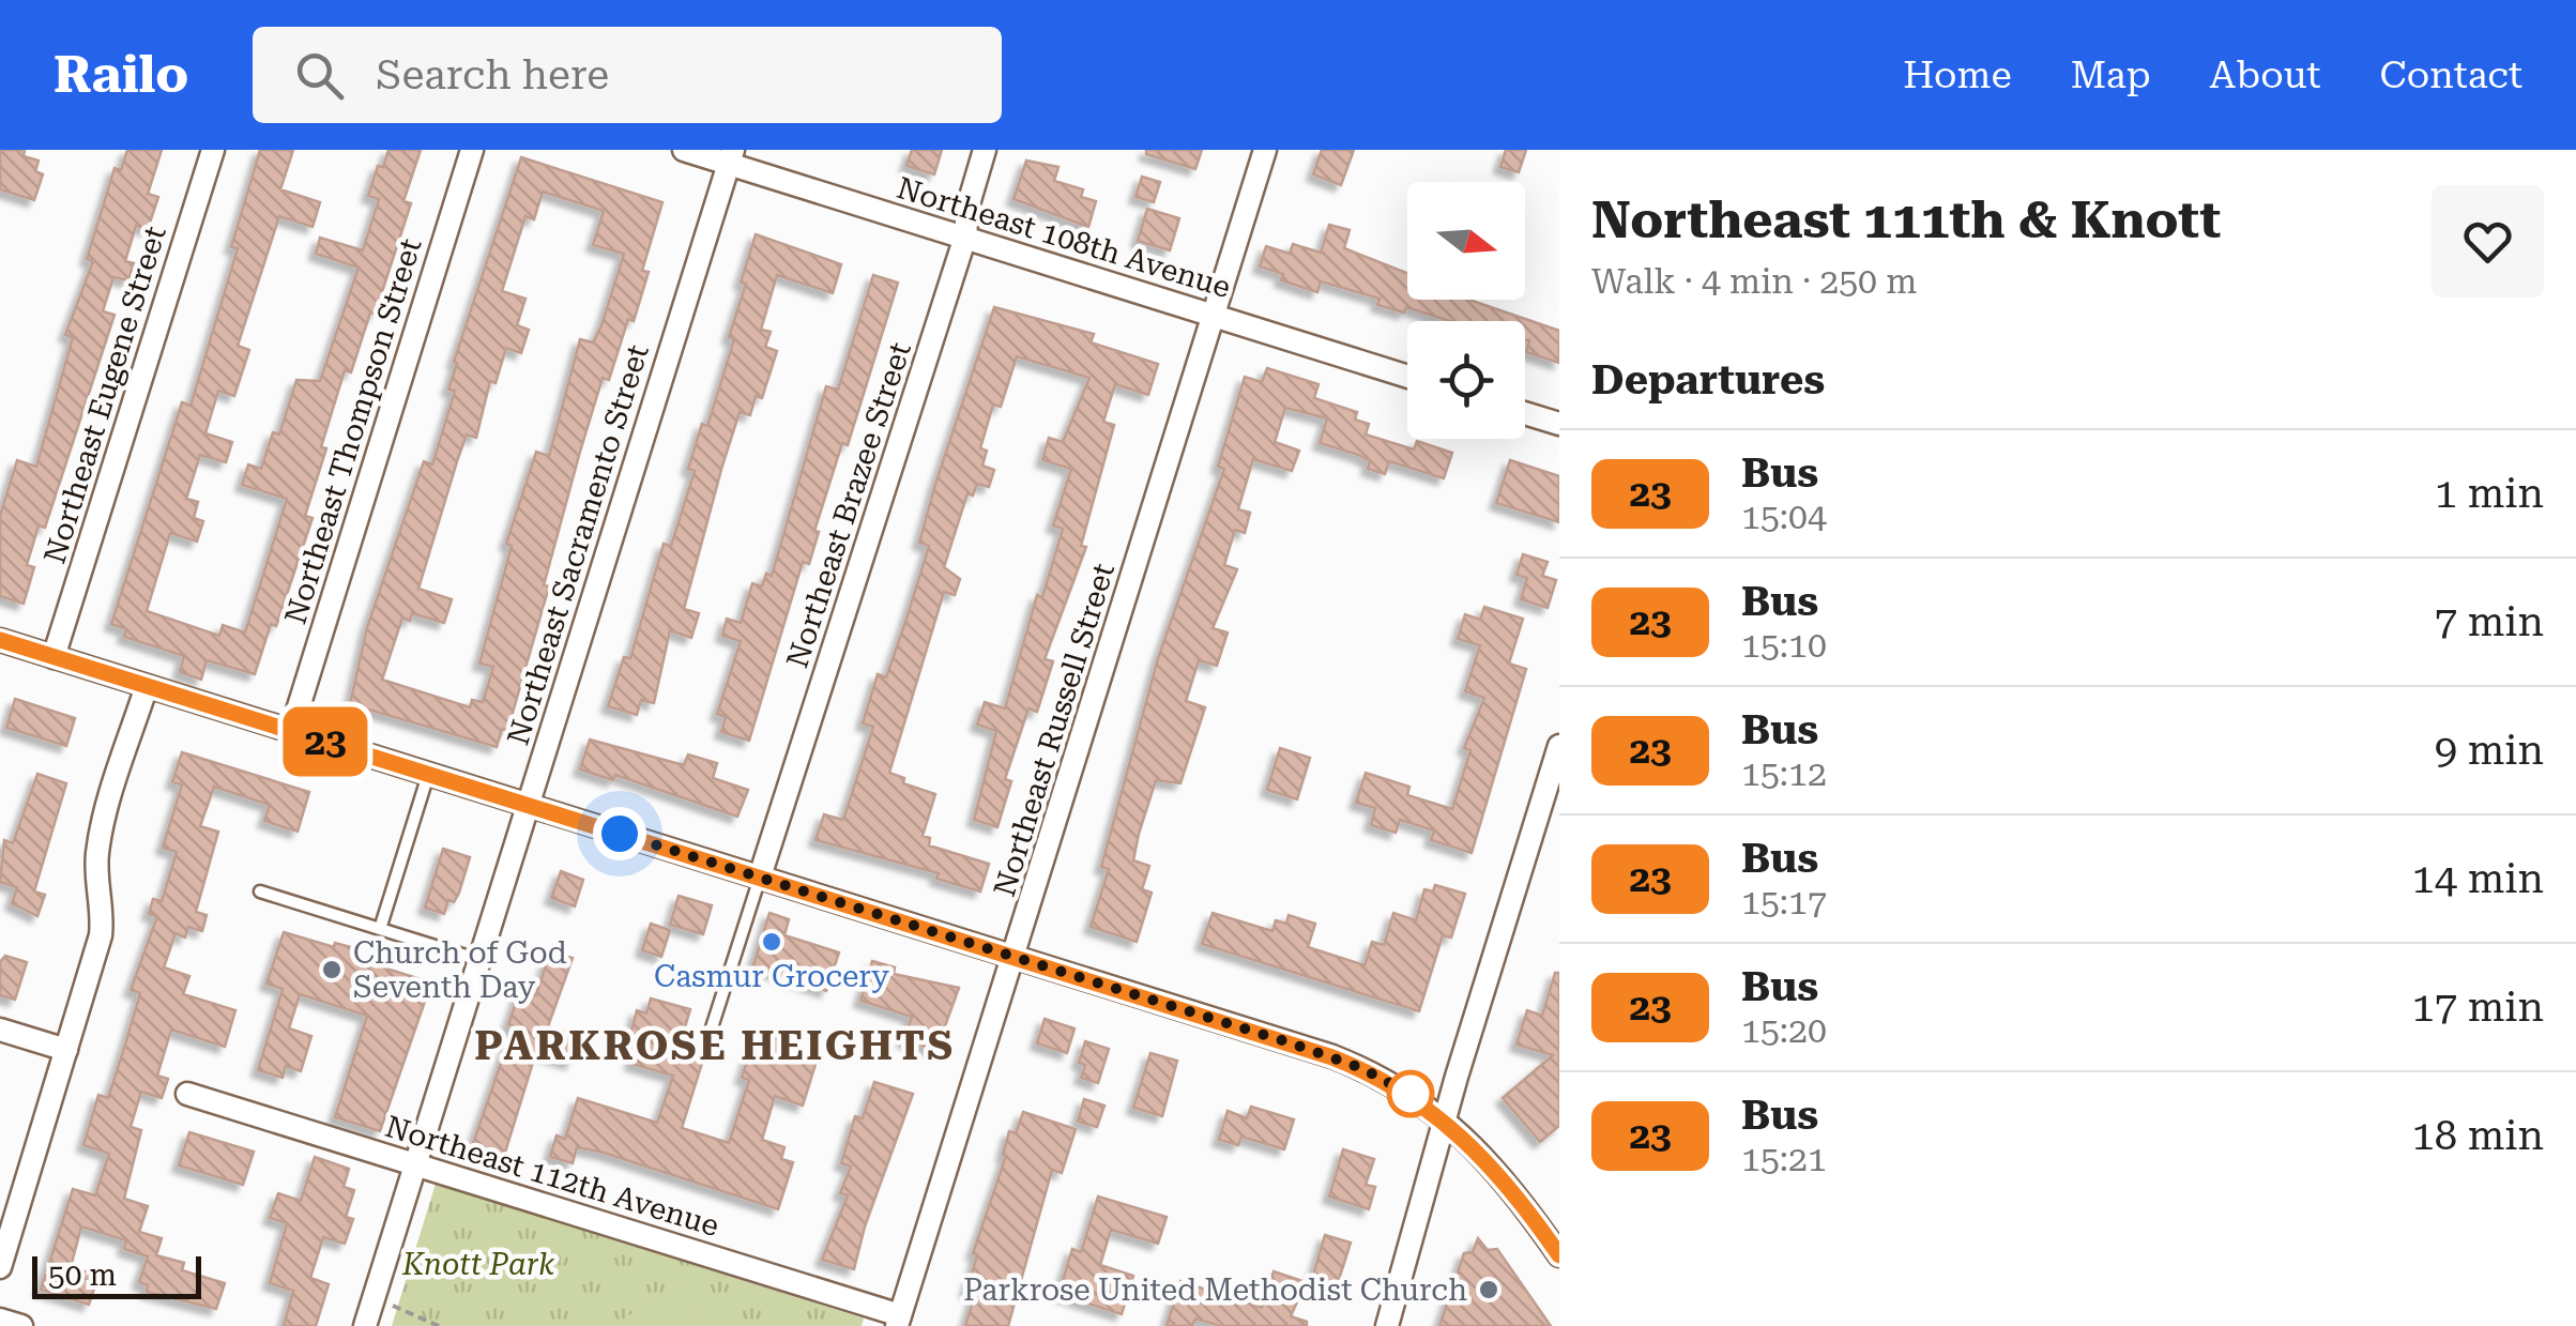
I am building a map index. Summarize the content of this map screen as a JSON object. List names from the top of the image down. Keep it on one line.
{"streets":{"street":["Northeast 108th Avenue","Northeast Eugene Street","Northeast Thompson Street","Northeast Brazee Street","Northeast Sacramento Street","Northeast Russell Street","Northeast 112th Avenue"]},"crossings":[["Northeast 108th Avenue","Northeast Brazee Street"],["Northeast 108th Avenue","Northeast Sacramento Street"],["Northeast 108th Avenue","Northeast Russell Street"],["Northeast Sacramento Street","Northeast 112th Avenue"],["Northeast Russell Street","Northeast 112th Avenue"]],"districts":["PARKROSE HEIGHTS"],"parks":["Knott Park"],"places":["Casmur Grocery","Church of God Seventh Day","Parkrose United Methodist Church"],"lines":["bus line 23"],"scale_bar":"50 m","north":"right","page":{"header":"Railo","search":"Search here","nav":["Home","Map","About","Contact"],"on_map":"23","heading":[["Northeast 111th & Knott","Walk · 4 min · 250 m"],"Departures"],"list":[{"mark":"23","name":"Bus","note":"15:04","value":"1 min"},{"mark":"23","name":"Bus","note":"15:10","value":"7 min"},{"mark":"23","name":"Bus","note":"15:12","value":"9 min"},{"mark":"23","name":"Bus","note":"15:17","value":"14 min"},{"mark":"23","name":"Bus","note":"15:20","value":"17 min"},{"mark":"23","name":"Bus","note":"15:21","value":"18 min"}],"scale":"50 m"}}
